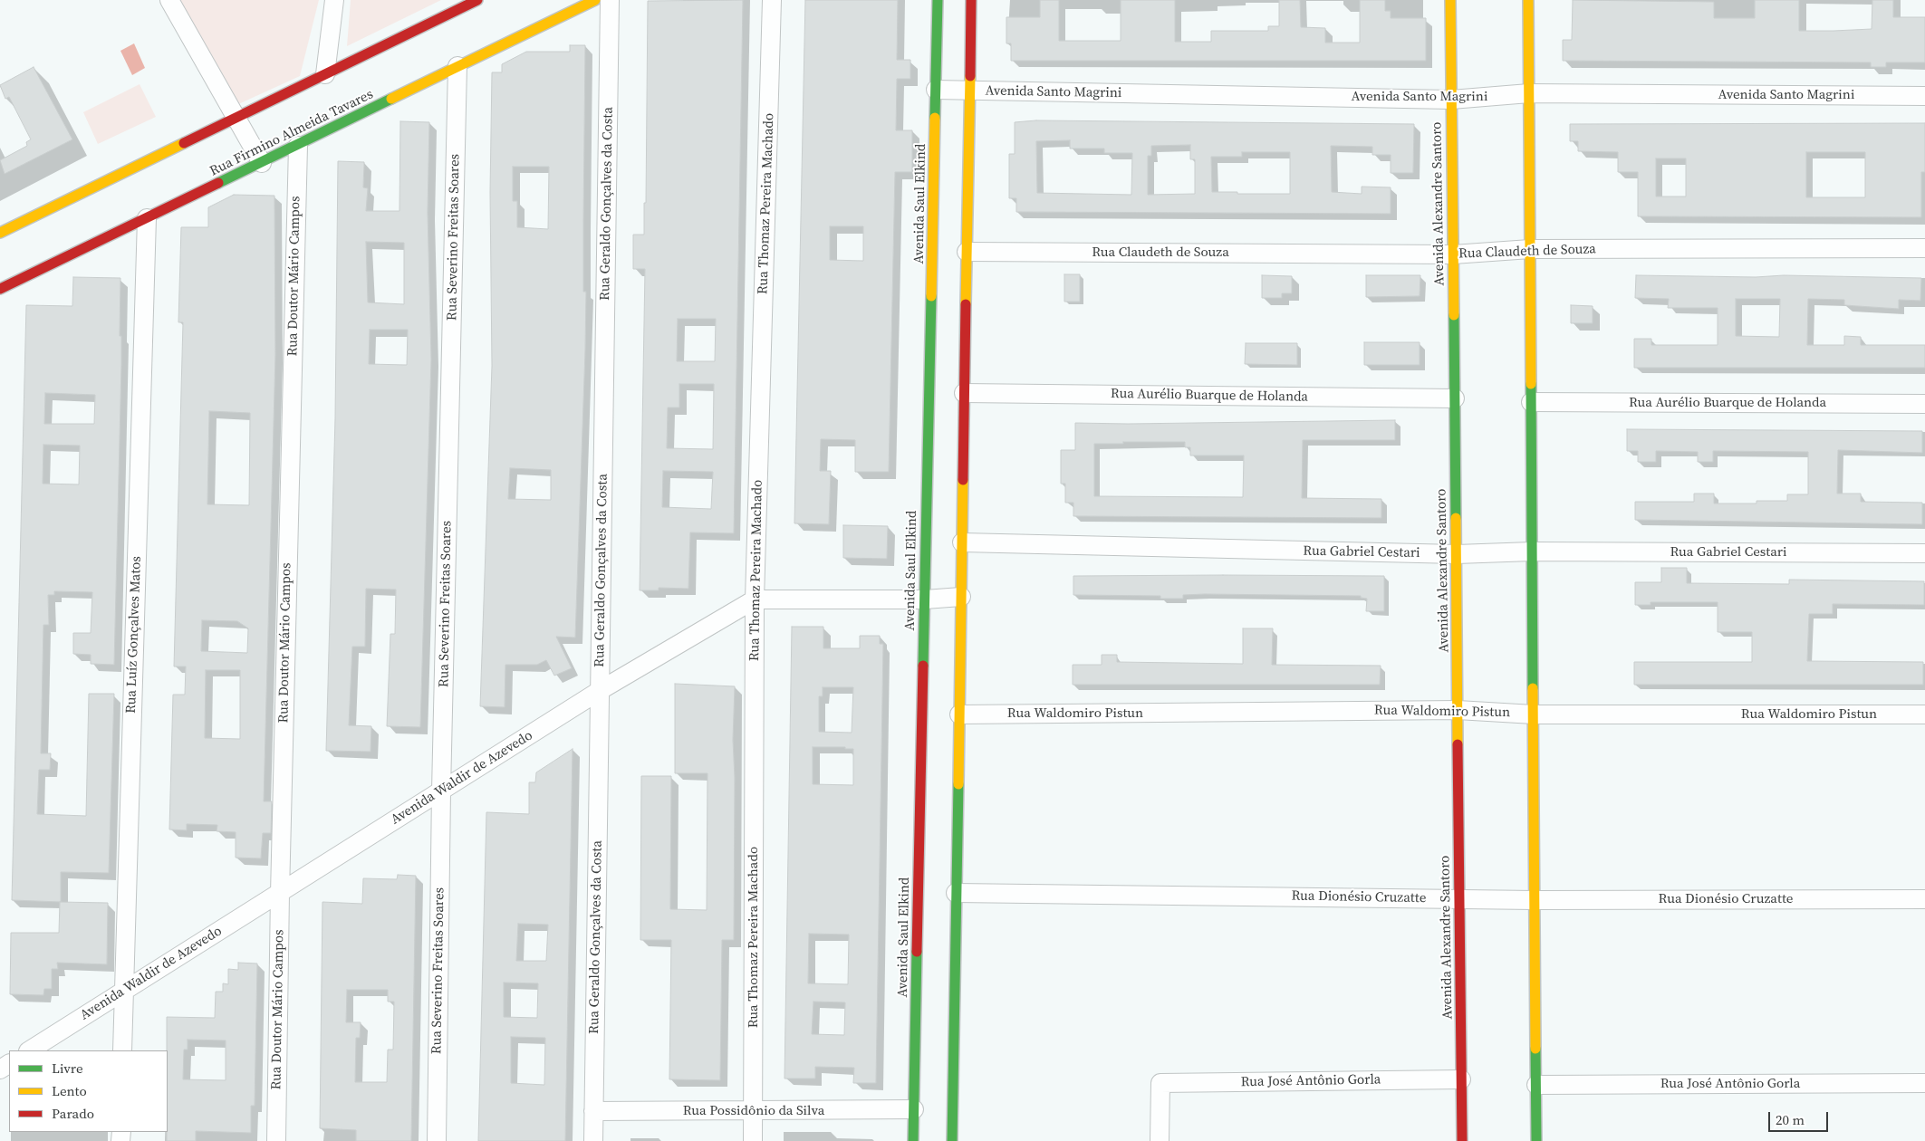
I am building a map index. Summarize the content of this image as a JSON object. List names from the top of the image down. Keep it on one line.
{"streets":{"street":["Avenida Santo Magrini","Rua Firmino Almeida Tavares","Rua Geraldo Gonçalves da Costa","Rua Thomaz Pereira Machado","Avenida Saul Elkind","Avenida Alexandre Santoro","Rua Severino Freitas Soares","Rua Claudeth de Souza","Rua Doutor Mário Campos","Rua Aurélio Buarque de Holanda","Rua Gabriel Cestari","Rua Luíz Gonçalves Matos","Rua Waldomiro Pistun","Avenida Waldir de Azevedo","Rua Dionésio Cruzatte","Rua José Antônio Gorla","Rua Possidônio da Silva"]},"crossings":[["Avenida Santo Magrini","Avenida Saul Elkind"],["Avenida Santo Magrini","Avenida Alexandre Santoro"],["Rua Firmino Almeida Tavares","Rua Severino Freitas Soares"],["Rua Firmino Almeida Tavares","Rua Doutor Mário Campos"],["Rua Firmino Almeida Tavares","Rua Luíz Gonçalves Matos"],["Rua Geraldo Gonçalves da Costa","Avenida Waldir de Azevedo"],["Rua Geraldo Gonçalves da Costa","Rua Possidônio da Silva"],["Rua Thomaz Pereira Machado","Avenida Waldir de Azevedo"],["Rua Thomaz Pereira Machado","Rua Possidônio da Silva"],["Avenida Saul Elkind","Rua Possidônio da Silva"],["Avenida Alexandre Santoro","Rua Claudeth de Souza"],["Avenida Alexandre Santoro","Rua Aurélio Buarque de Holanda"],["Avenida Alexandre Santoro","Rua Gabriel Cestari"],["Avenida Alexandre Santoro","Rua Waldomiro Pistun"],["Avenida Alexandre Santoro","Rua Dionésio Cruzatte"],["Avenida Alexandre Santoro","Rua José Antônio Gorla"],["Rua Severino Freitas Soares","Avenida Waldir de Azevedo"],["Rua Doutor Mário Campos","Avenida Waldir de Azevedo"],["Rua Luíz Gonçalves Matos","Avenida Waldir de Azevedo"]],"legend":["Livre","Lento","Parado"],"scale_bar":"20 m"}
